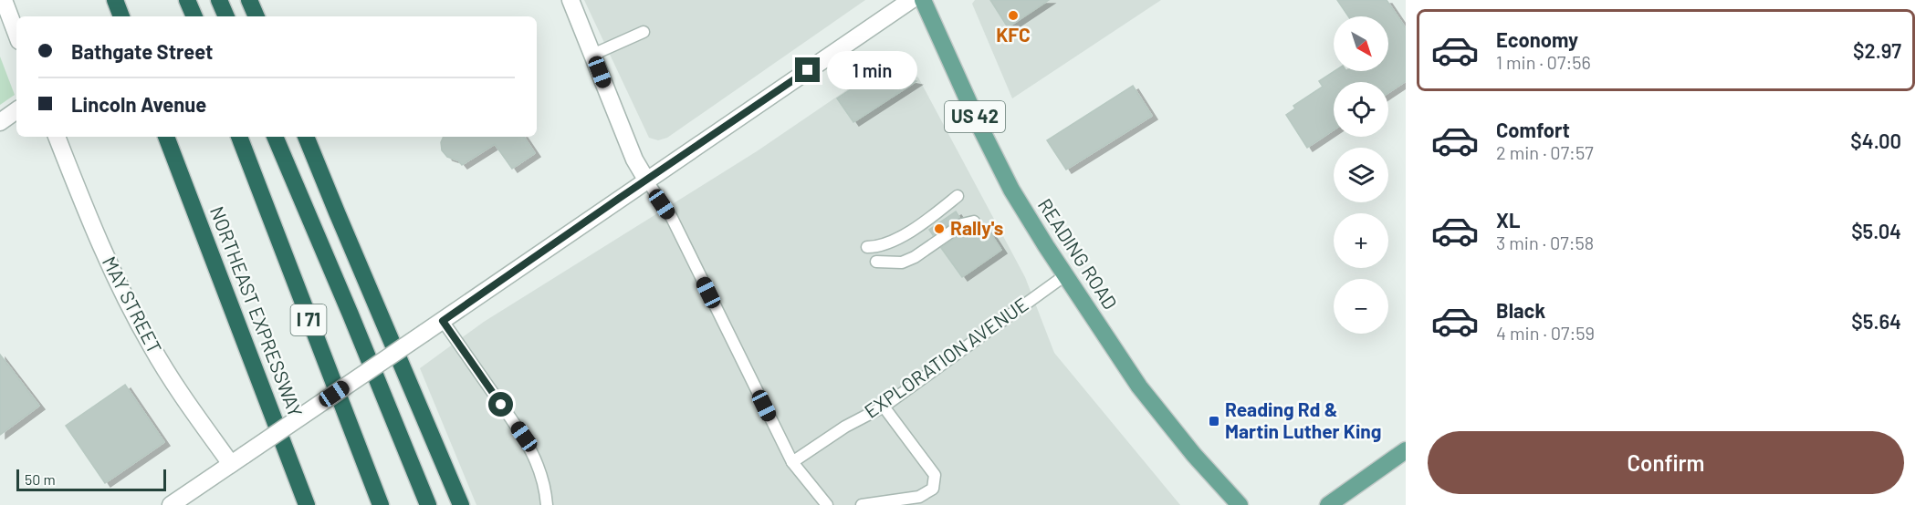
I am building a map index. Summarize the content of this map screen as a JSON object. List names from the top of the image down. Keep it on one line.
{"streets":{"highway":["NORTHEAST EXPRESSWAY","I 71"],"main road":["US 42","READING ROAD"],"street":["MAY STREET"],"lane":["EXPLORATION AVENUE"]},"crossings":[["READING ROAD","EXPLORATION AVENUE"]],"places":{"other":["KFC","Rally's"],"transit":["Reading Rd & Martin Luther King"]},"scale_bar":"50 m","north":"bottom right","page":{"list":[{"name":"Economy","note":"1 min · 07:56","value":"$2.97"},{"name":"Comfort","note":"2 min · 07:57","value":"$4.00"},{"name":"XL","note":"3 min · 07:58","value":"$5.04"},{"name":"Black","note":"4 min · 07:59","value":"$5.64"}],"map_buttons":["+","−"],"banner":["Bathgate Street","Lincoln Avenue"],"bubble":"1 min","buttons":"Confirm","scale":"50 m"}}
